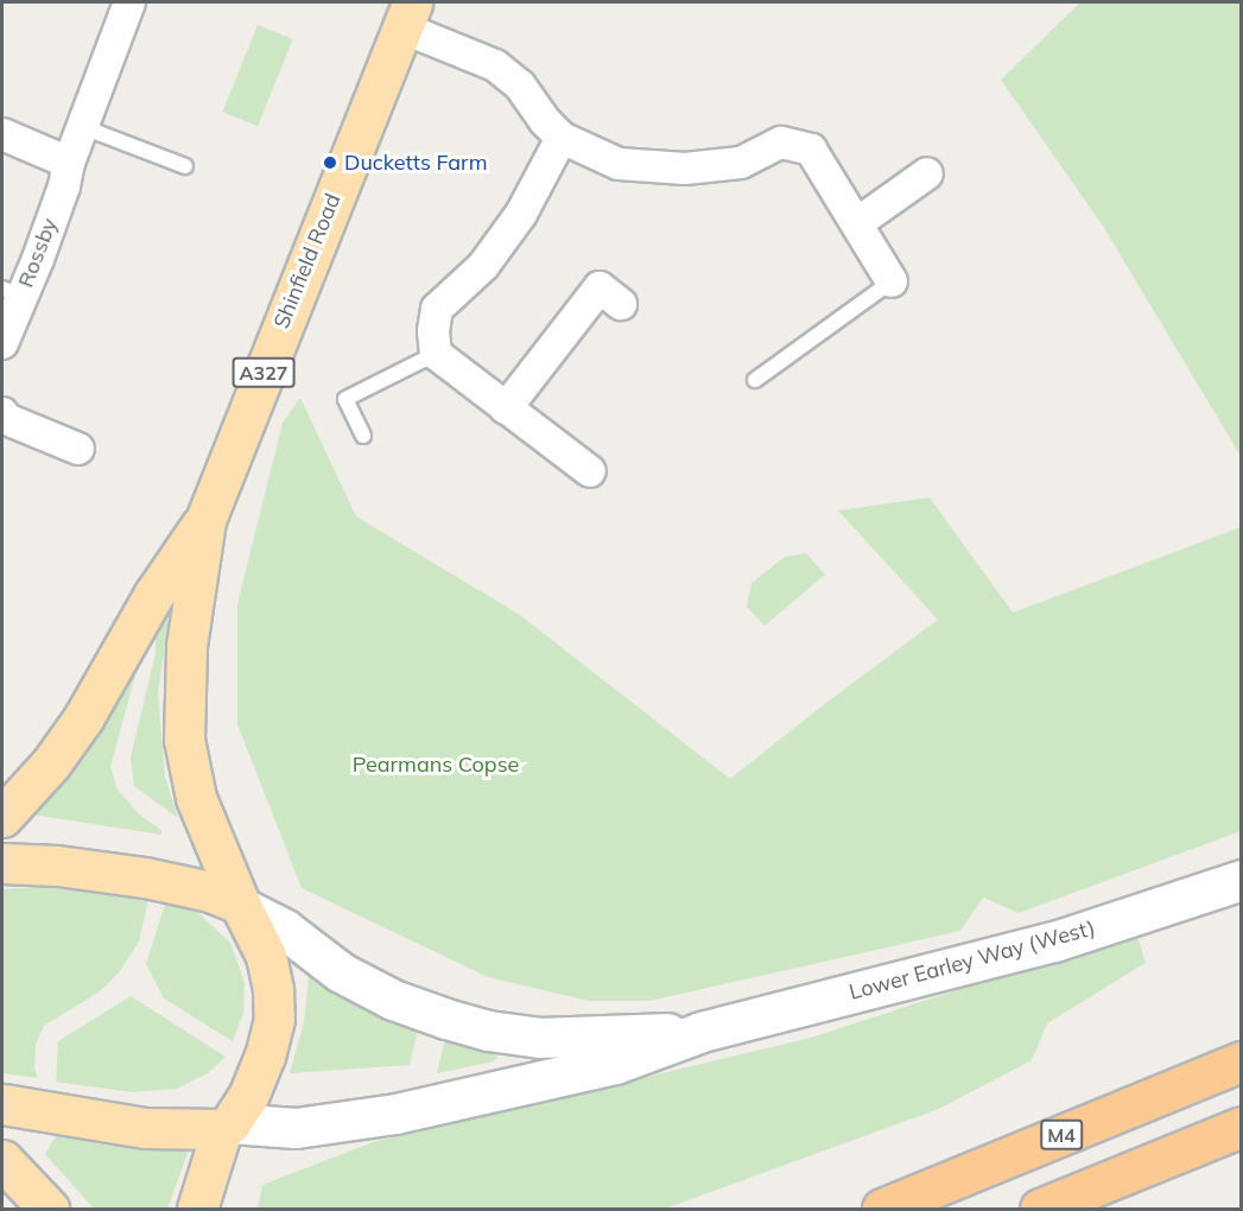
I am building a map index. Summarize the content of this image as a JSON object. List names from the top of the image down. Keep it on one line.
{"streets":{"highway":["M4"],"main road":["Shinfield Road","A327","Lower Earley Way (West)"],"street":["Rossby"]},"crossings":[["Shinfield Road","Lower Earley Way (West)"]],"parks":["Pearmans Copse"],"places":["Ducketts Farm"]}
